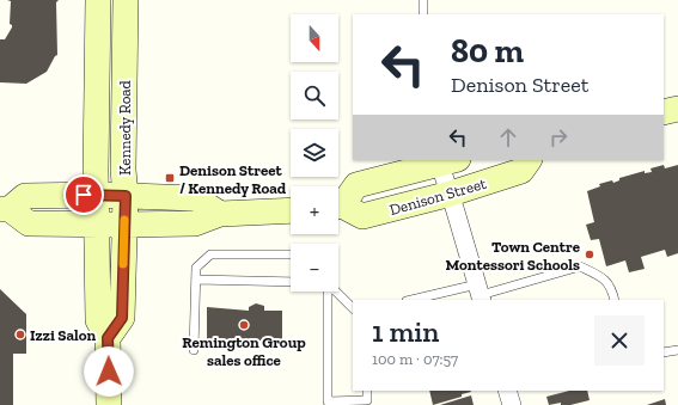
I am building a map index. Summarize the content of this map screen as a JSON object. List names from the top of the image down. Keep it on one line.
{"streets":{"main road":["Kennedy Road","Denison Street"]},"places":{"transit":["Denison Street / Kennedy Road"],"other":["Town Centre Montessori Schools","Remington Group sales office","Izzi Salon"]},"north":"bottom","page":{"map_buttons":["+","−"],"turn":["80 m","Denison Street"],"heading":["1 min","100 m · 07:57"]}}
